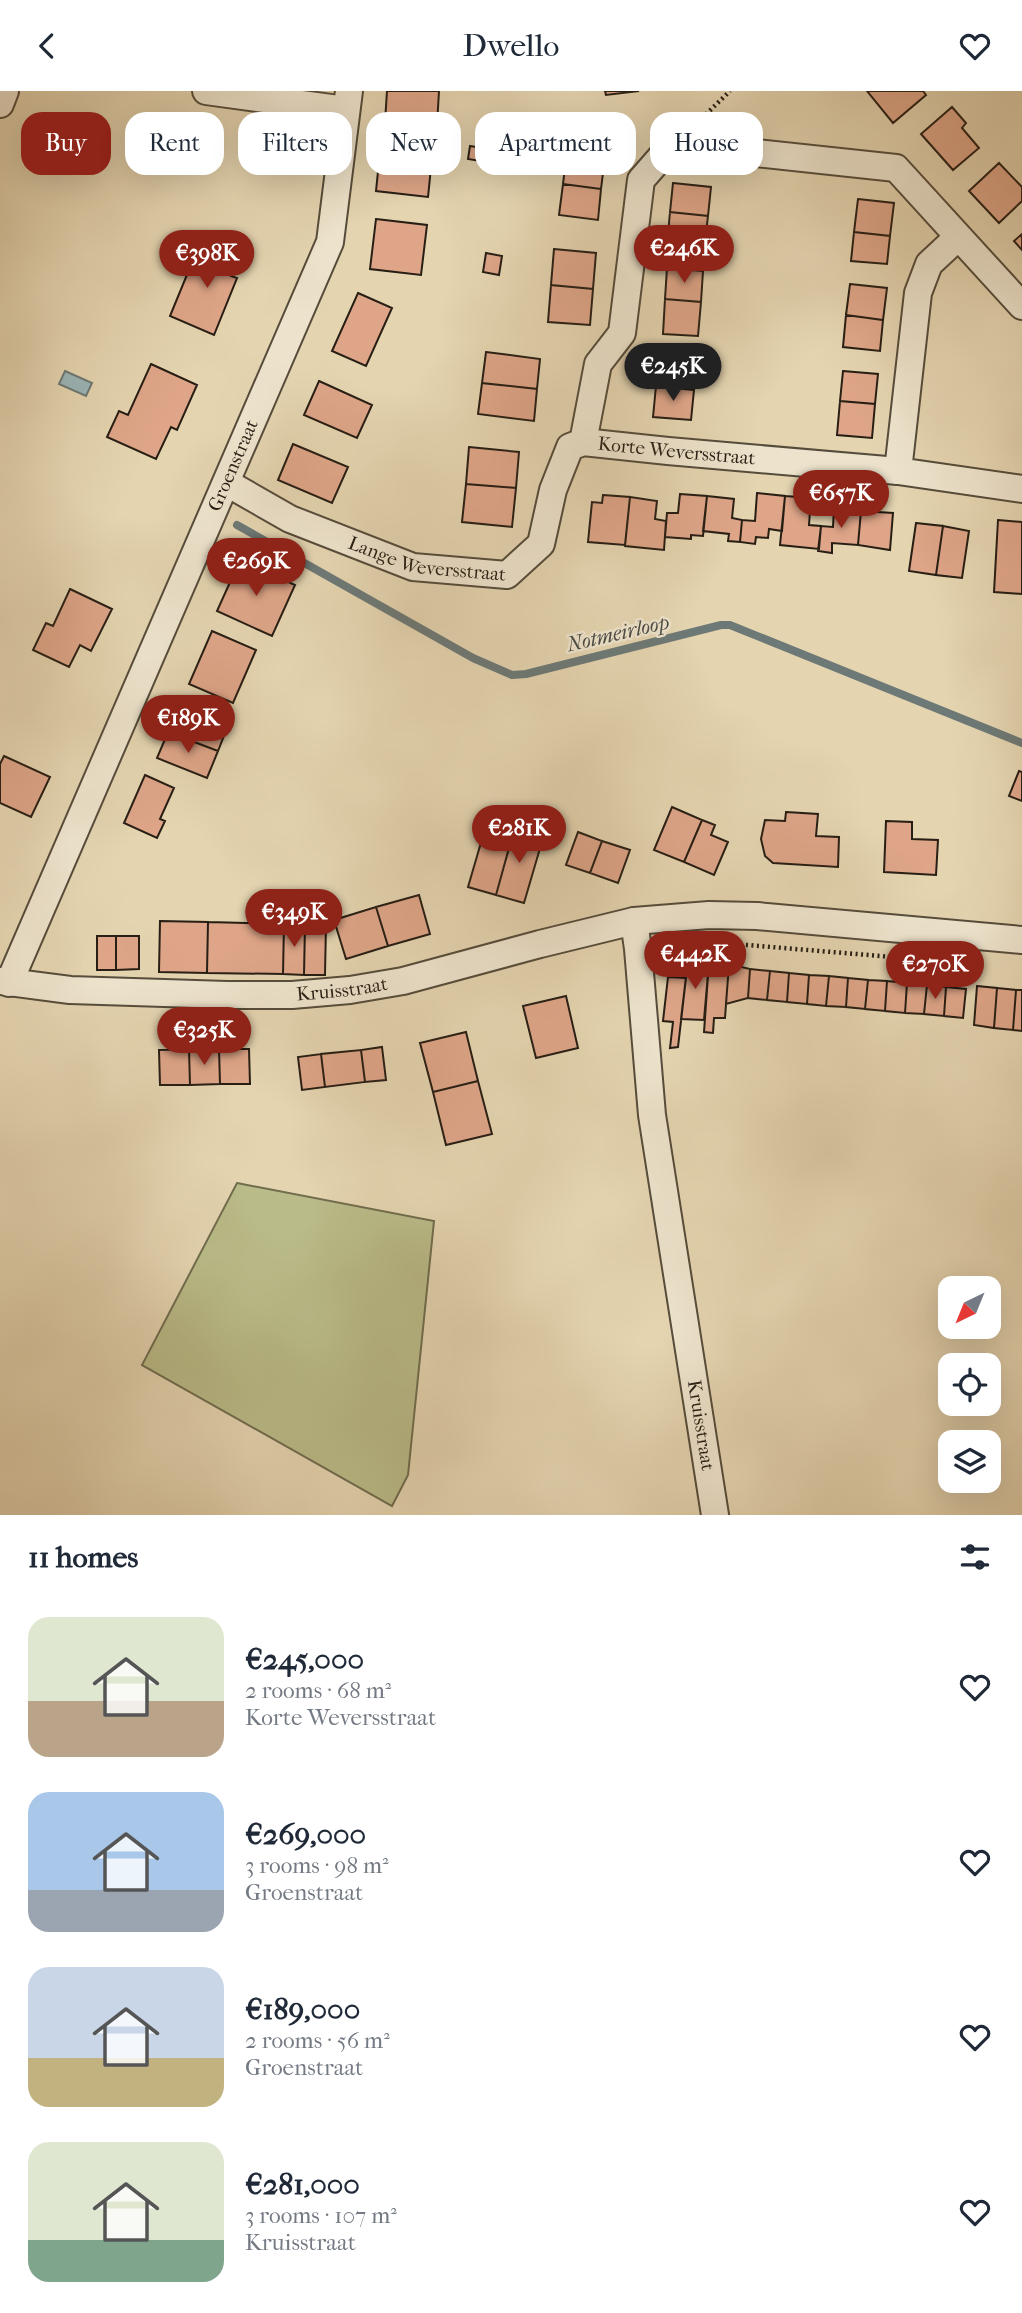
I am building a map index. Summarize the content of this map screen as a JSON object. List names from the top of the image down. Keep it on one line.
{"streets":{"street":["Korte Weversstraat","Groenstraat","Lange Weversstraat","Kruisstraat"]},"crossings":[["Korte Weversstraat","Lange Weversstraat"],["Groenstraat","Lange Weversstraat"],["Groenstraat","Kruisstraat"]],"water":["Notmeirloop"],"north":"bottom left","page":{"header":"Dwello","chip":["Buy","Rent","Filters","New","Apartment","House"],"price":["€246K","€398K","€245K","€657K","€269K","€189K","€281K","€349K","€442K","€270K","€325K"],"heading":"11 homes","list":[{"name":"€245,000","note":"2 rooms · 68 m² · Korte Weversstraat"},{"name":"€269,000","note":"3 rooms · 98 m² · Groenstraat"},{"name":"€189,000","note":"2 rooms · 56 m² · Groenstraat"},{"name":"€281,000","note":"3 rooms · 107 m² · Kruisstraat"}]}}
